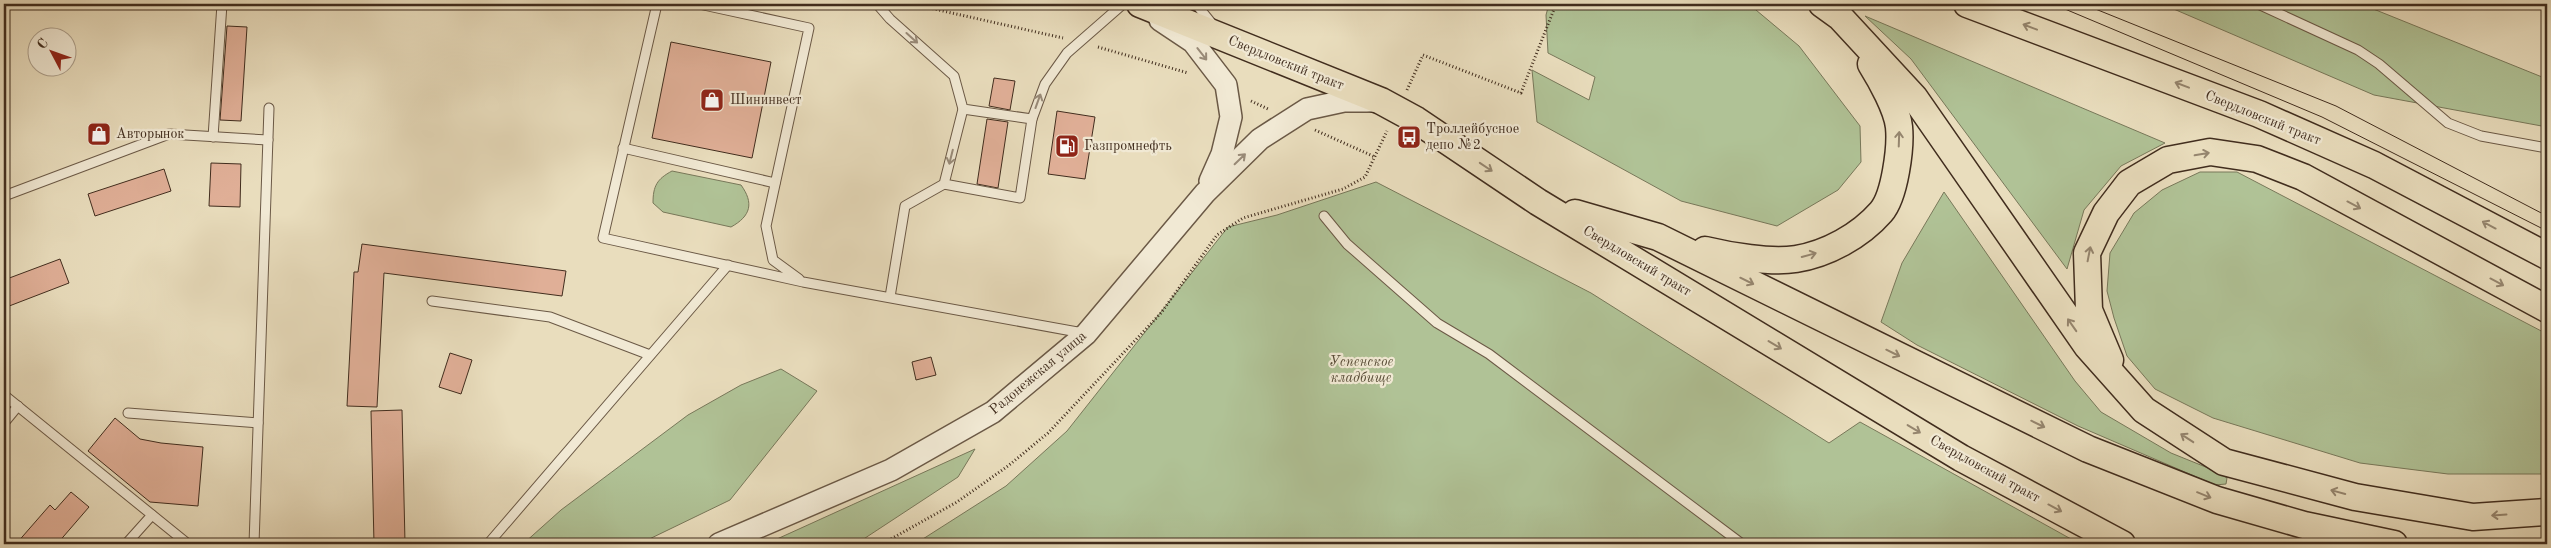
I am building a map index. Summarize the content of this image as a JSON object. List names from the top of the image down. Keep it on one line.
{"streets":{"main road":["Свердловский тракт"],"street":["Радонежская улица"]},"crossings":[["Свердловский тракт","Радонежская улица"]],"parks":["Успенское кладбище"],"places":{"shop":["Шининвест","Авторынок"],"bus stop":["Троллейбусное депо №2"],"fuel station":["Газпромнефть"]},"north":"top left"}
